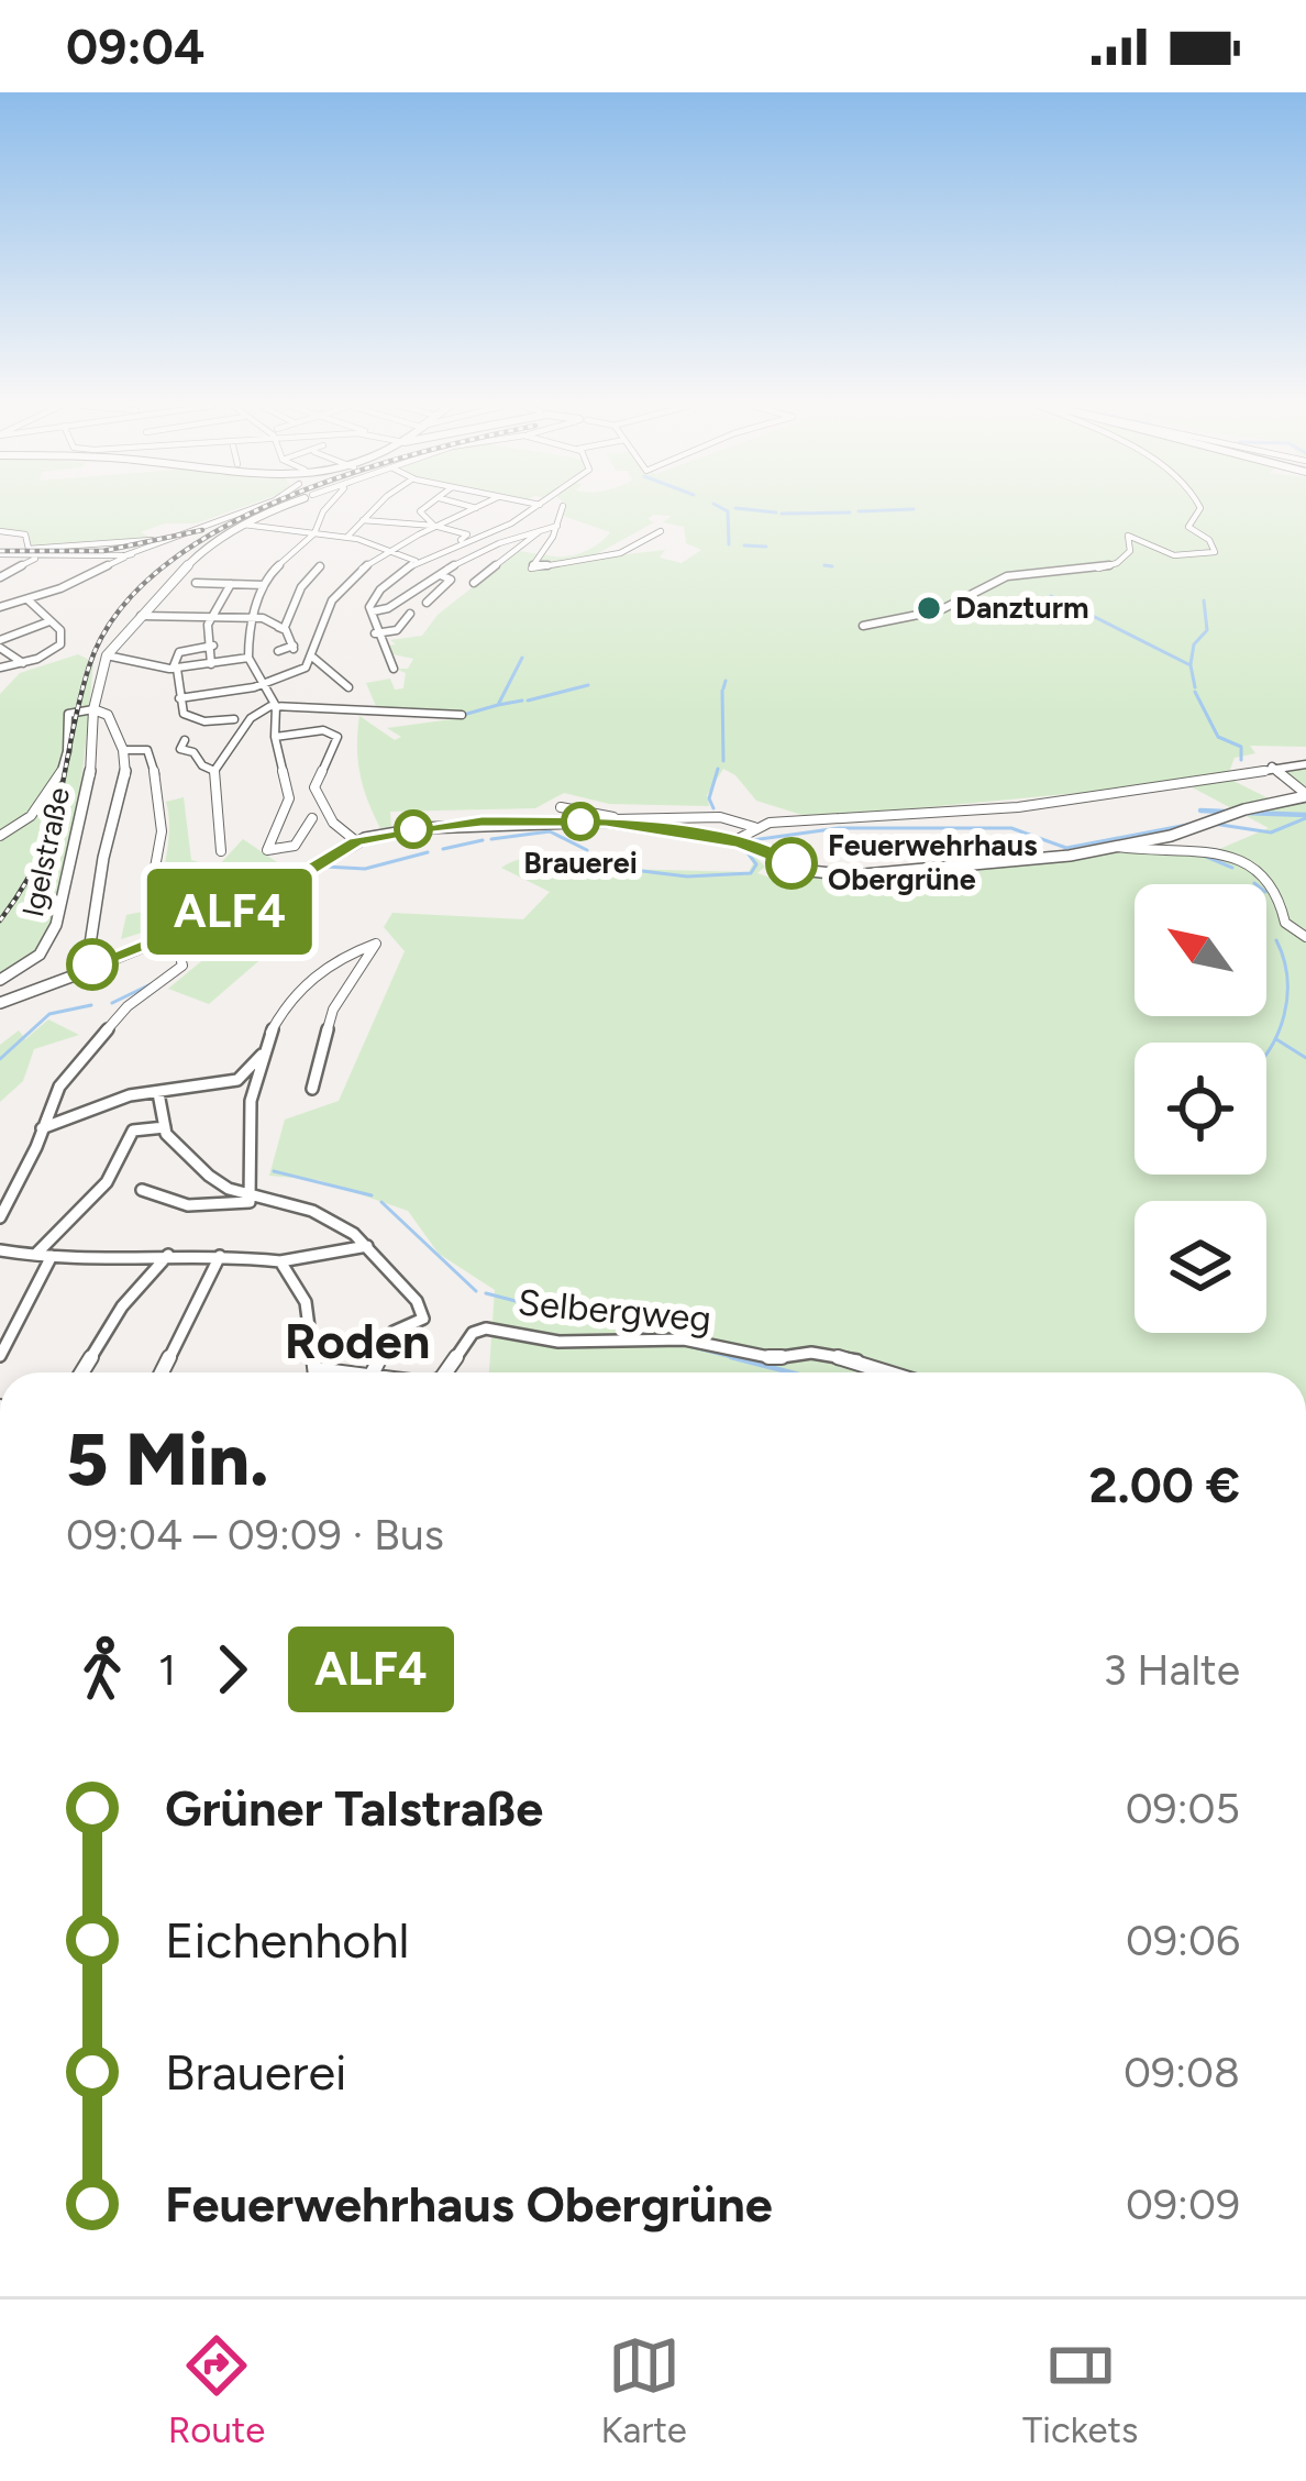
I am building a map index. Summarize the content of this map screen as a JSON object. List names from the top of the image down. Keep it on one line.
{"streets":{"main road":["Igelstraße"],"street":["Selbergweg"]},"districts":["Roden"],"places":["Danzturm","Brauerei","Feuerwehrhaus Obergrüne"],"lines":["bus line ALF4"],"north":"top left","page":{"status":"09:04","on_map":"ALF4","heading":["5 Min.","09:04 – 09:09 · Bus","2.00 €"],"legs":["1","ALF4","3 Halte"],"list":[{"name":"Grüner Talstraße","value":"09:05"},{"name":"Eichenhohl","value":"09:06"},{"name":"Brauerei","value":"09:08"},{"name":"Feuerwehrhaus Obergrüne","value":"09:09"}],"tabs":["Route","Karte","Tickets"]}}
